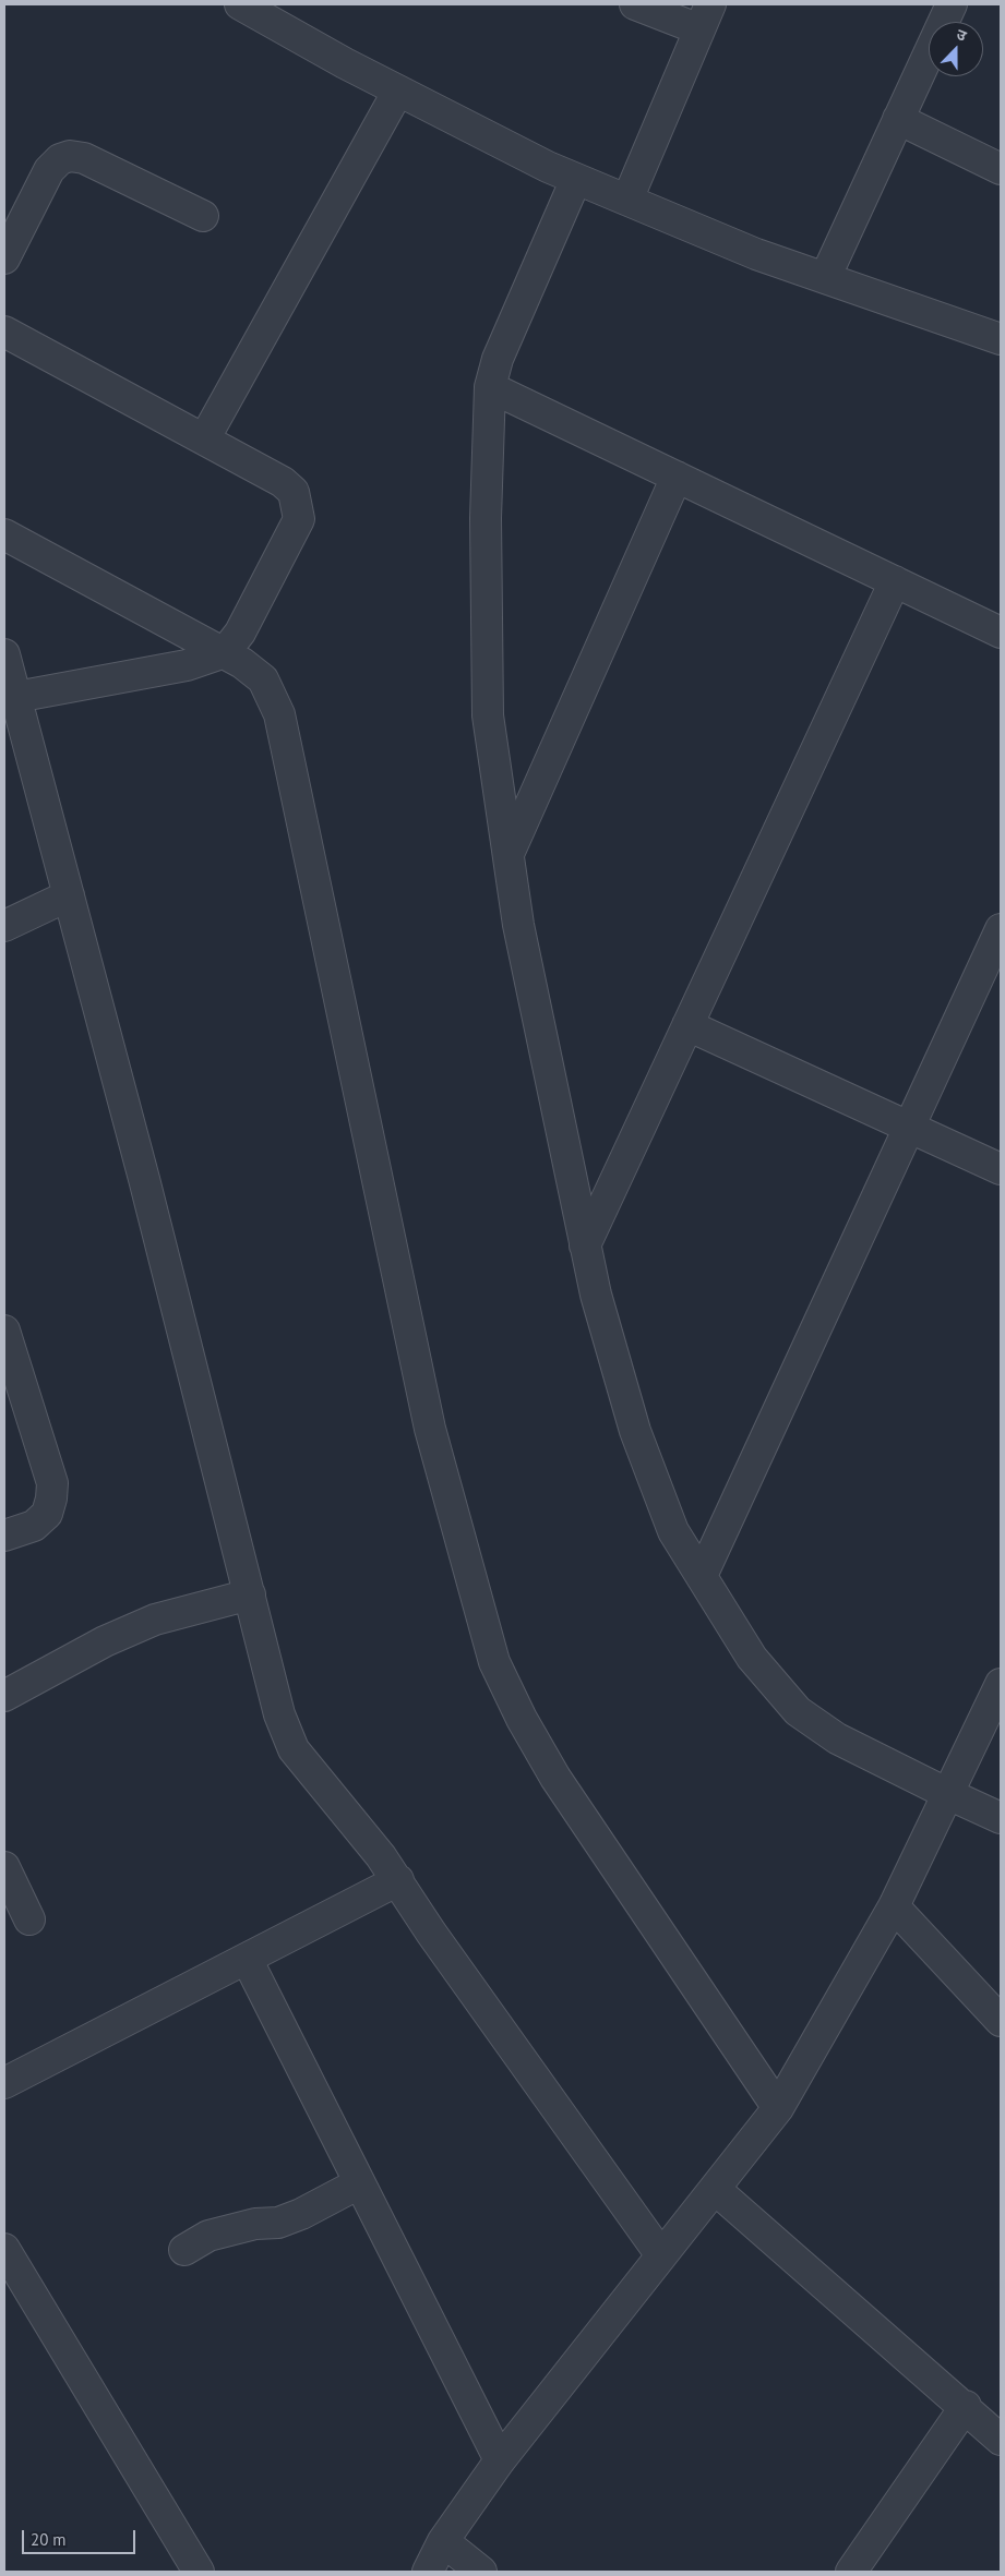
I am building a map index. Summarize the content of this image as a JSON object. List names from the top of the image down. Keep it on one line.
{"scale_bar":"20 m","north":"top"}
